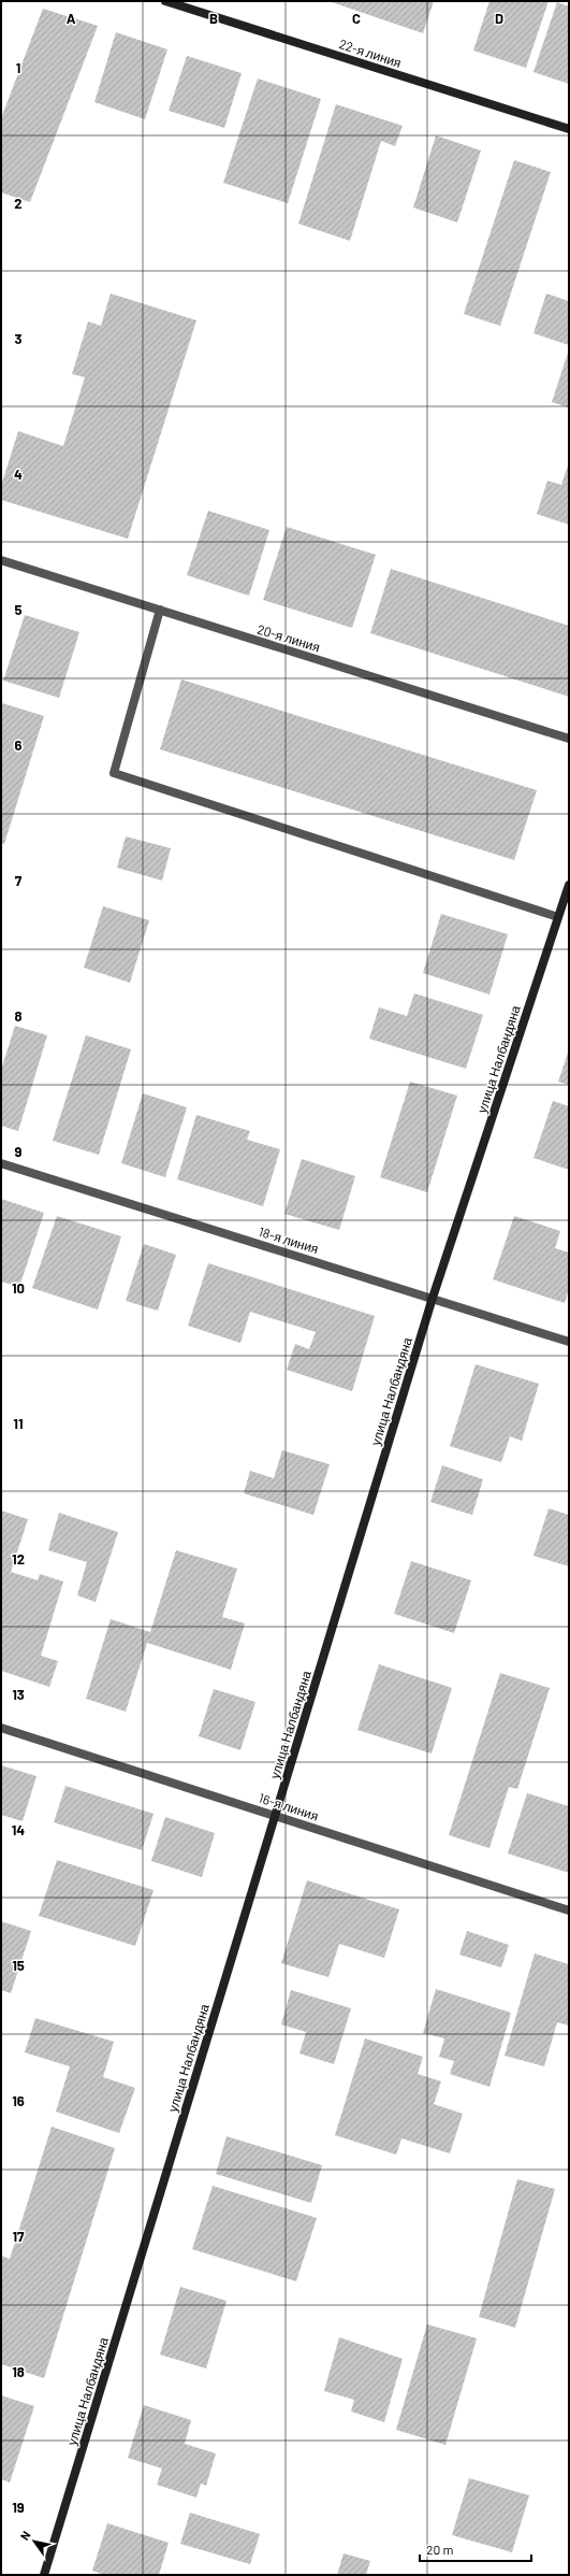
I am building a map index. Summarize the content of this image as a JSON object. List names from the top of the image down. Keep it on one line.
{"streets":{"street":["22-я линия","20-я линия","улица Налбандяна","18-я линия","16-я линия"]},"crossings":[["улица Налбандяна","18-я линия"],["улица Налбандяна","16-я линия"]],"scale_bar":"20 m","north":"top left","grid":{"columns":["A","B","C","D"],"rows":["1","2","3","4","5","6","7","8","9","10","11","12","13","14","15","16","17","18","19"]}}
